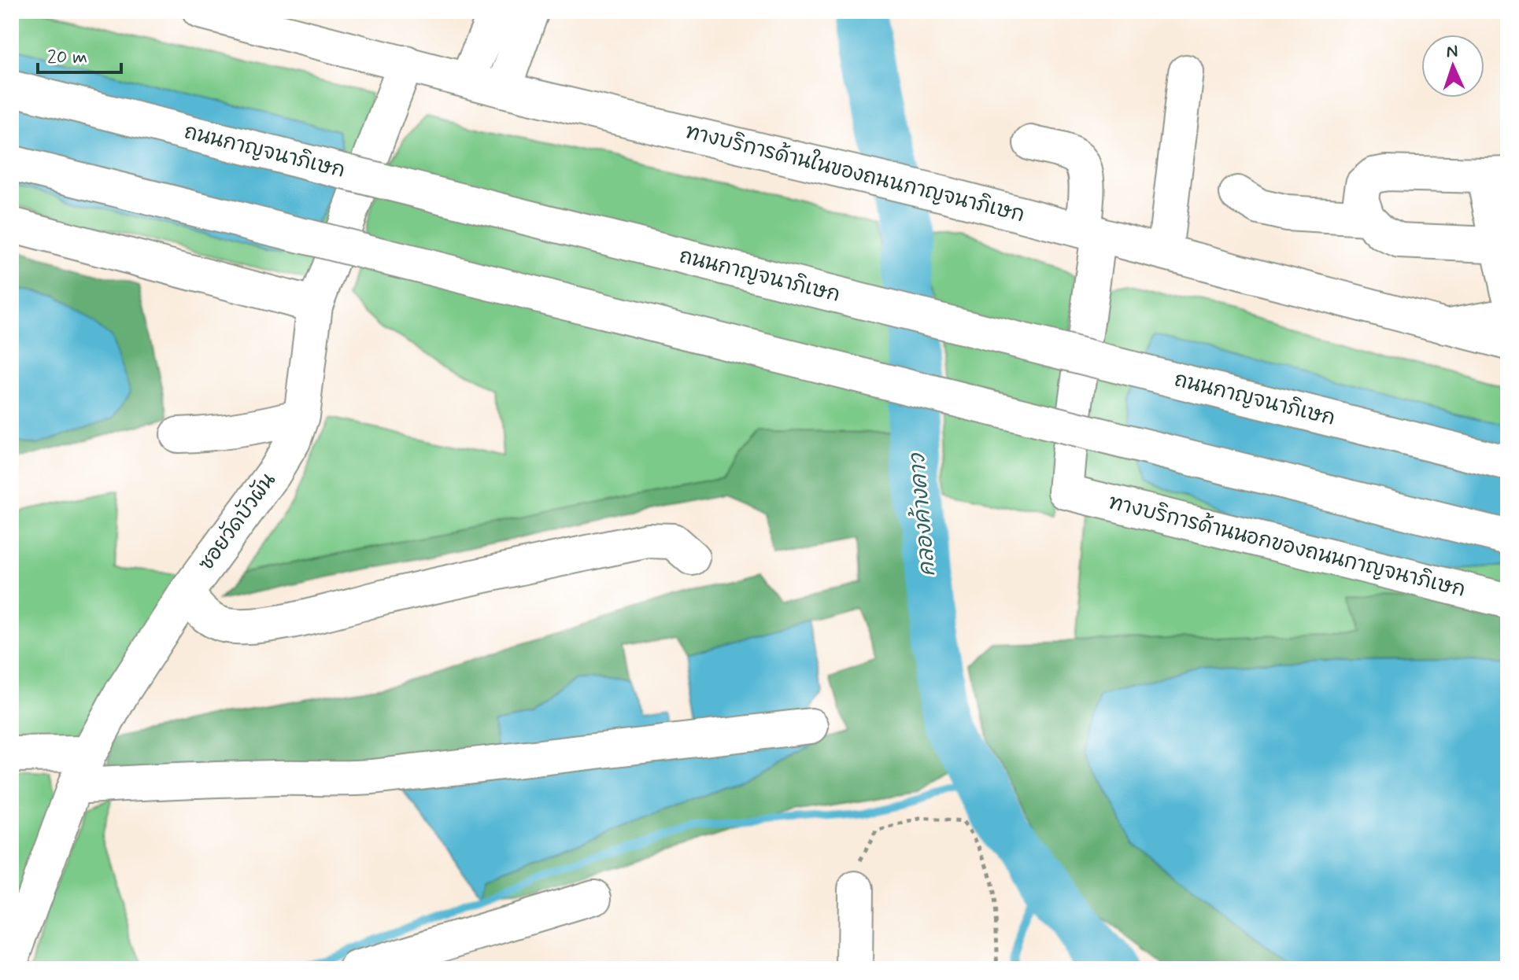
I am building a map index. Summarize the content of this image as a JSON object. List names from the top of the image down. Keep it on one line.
{"streets":{"main road":["ถนนกาญจนาภิเษก","ทางบริการด้านในของถนนกาญจนาภิเษก","ซอยวัดบัวผัน","ทางบริการด้านนอกของถนนกาญจนาภิเษก"]},"crossings":[["ทางบริการด้านในของถนนกาญจนาภิเษก","ซอยวัดบัวผัน"],["ทางบริการด้านในของถนนกาญจนาภิเษก","ทางบริการด้านนอกของถนนกาญจนาภิเษก"]],"water":["คลองค้างคาว"],"scale_bar":"20 m","north":"top"}
